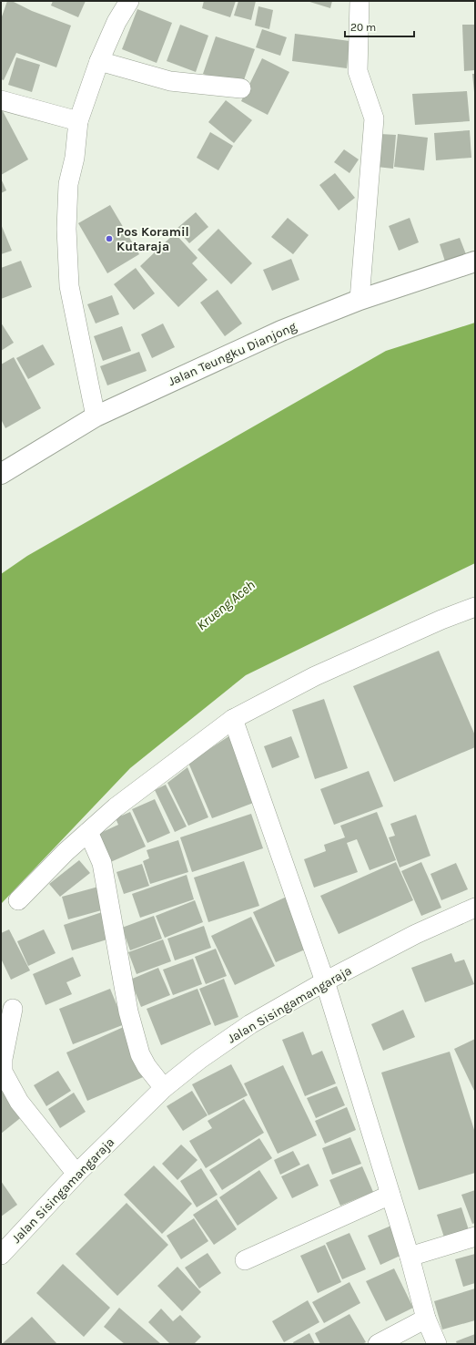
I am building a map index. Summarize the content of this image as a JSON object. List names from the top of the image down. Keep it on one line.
{"streets":{"street":["Jalan Teungku Dianjong","Jalan Sisingamangaraja"]},"water":["Krueng Aceh"],"places":["Pos Koramil Kutaraja"],"scale_bar":"20 m"}
